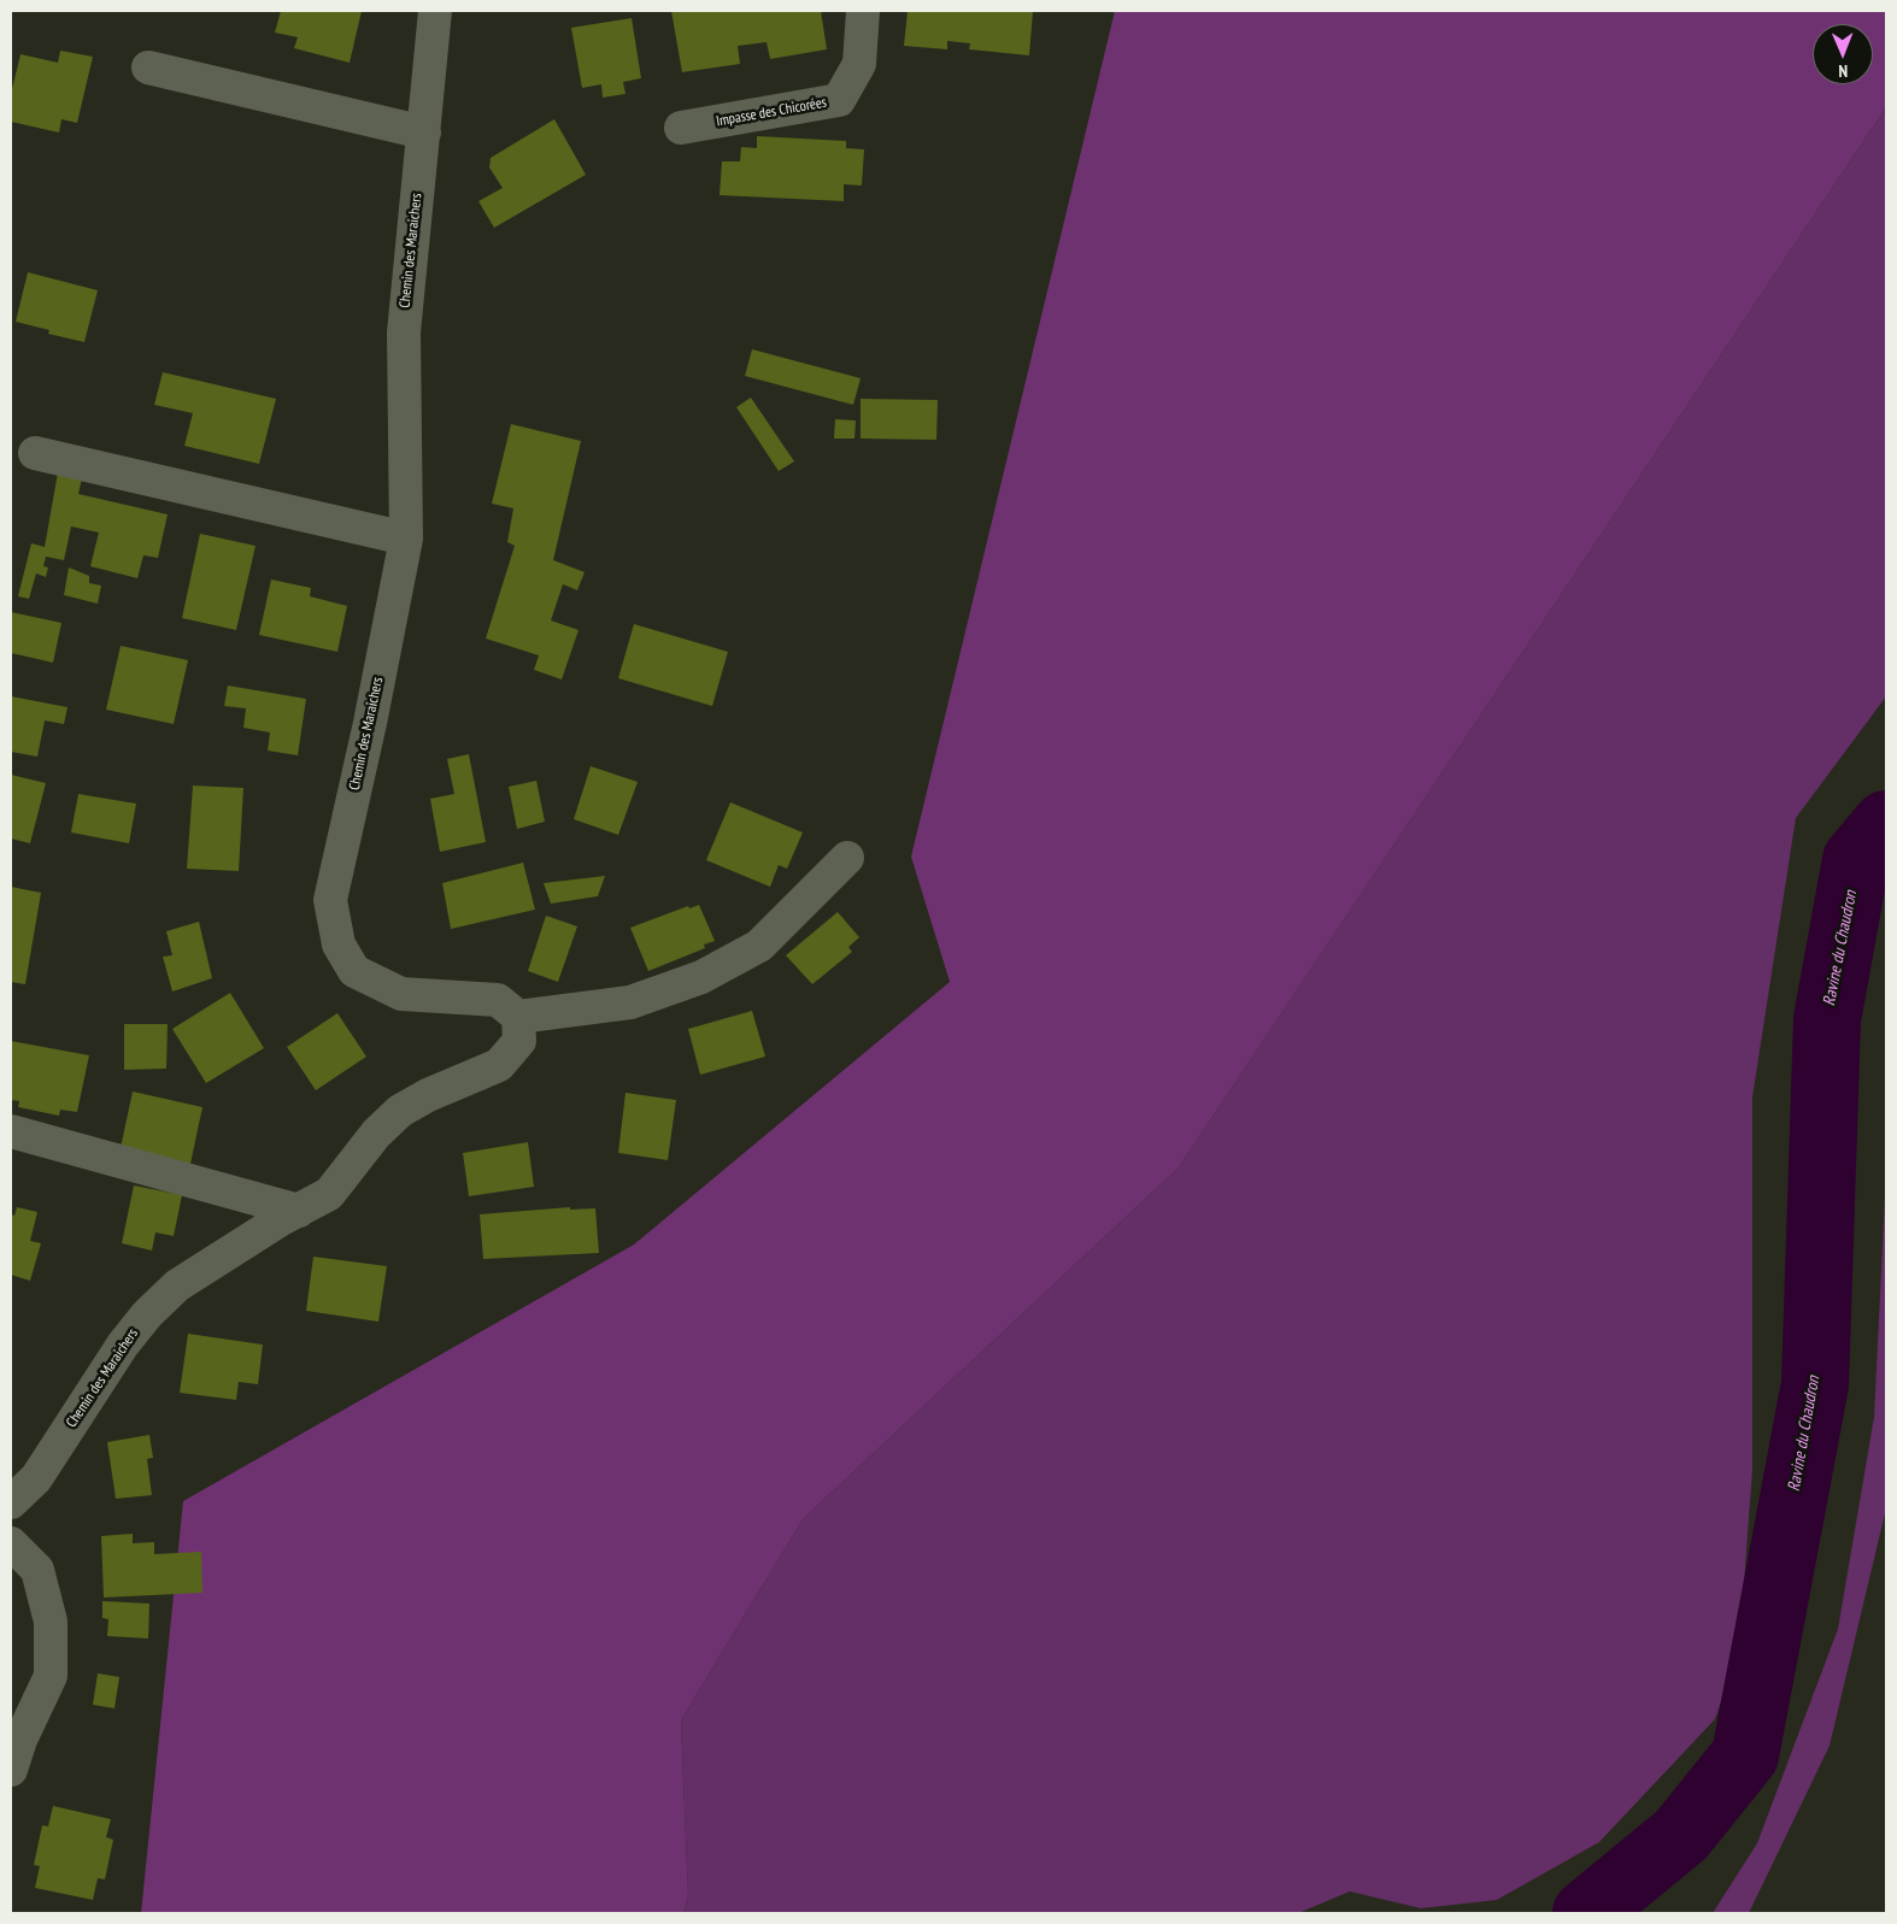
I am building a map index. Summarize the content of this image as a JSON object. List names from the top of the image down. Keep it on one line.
{"streets":{"street":["Impasse des Chicorées","Chemin des Maraichers"]},"water":["Ravine du Chaudron"],"north":"bottom"}
